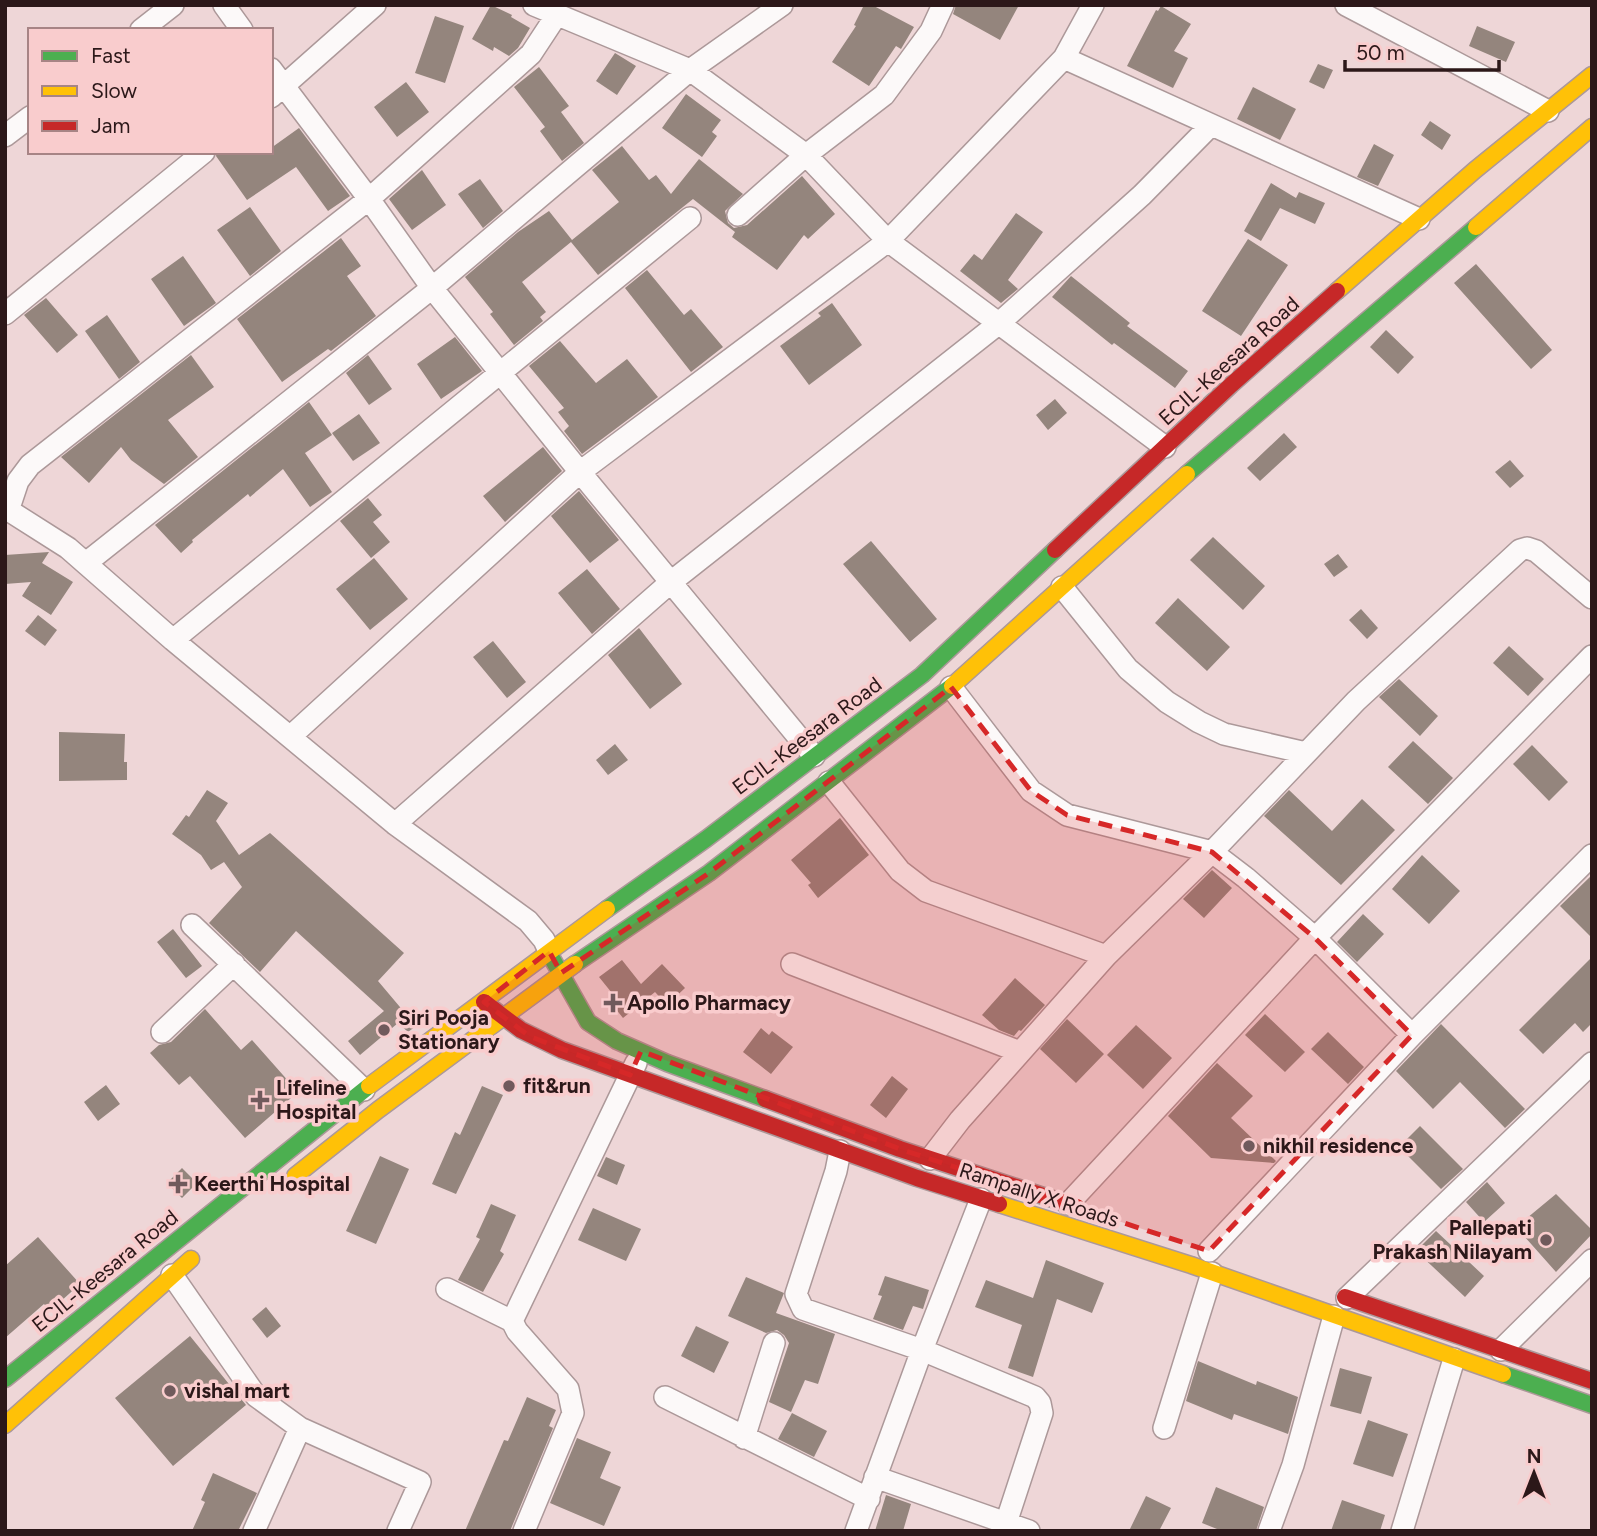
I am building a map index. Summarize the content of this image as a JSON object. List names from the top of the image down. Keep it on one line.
{"streets":{"main road":["ECIL-Keesara Road","Rampally X Roads"]},"crossings":[["ECIL-Keesara Road","Rampally X Roads"]],"places":{"health":["Apollo Pharmacy","Lifeline Hospital","Keerthi Hospital"],"other":["Siri Pooja Stationary","fit&run","nikhil residence","Pallepati Prakash Nilayam","vishal mart"]},"legend":["Fast","Slow","Jam"],"scale_bar":"50 m","north":"top"}
